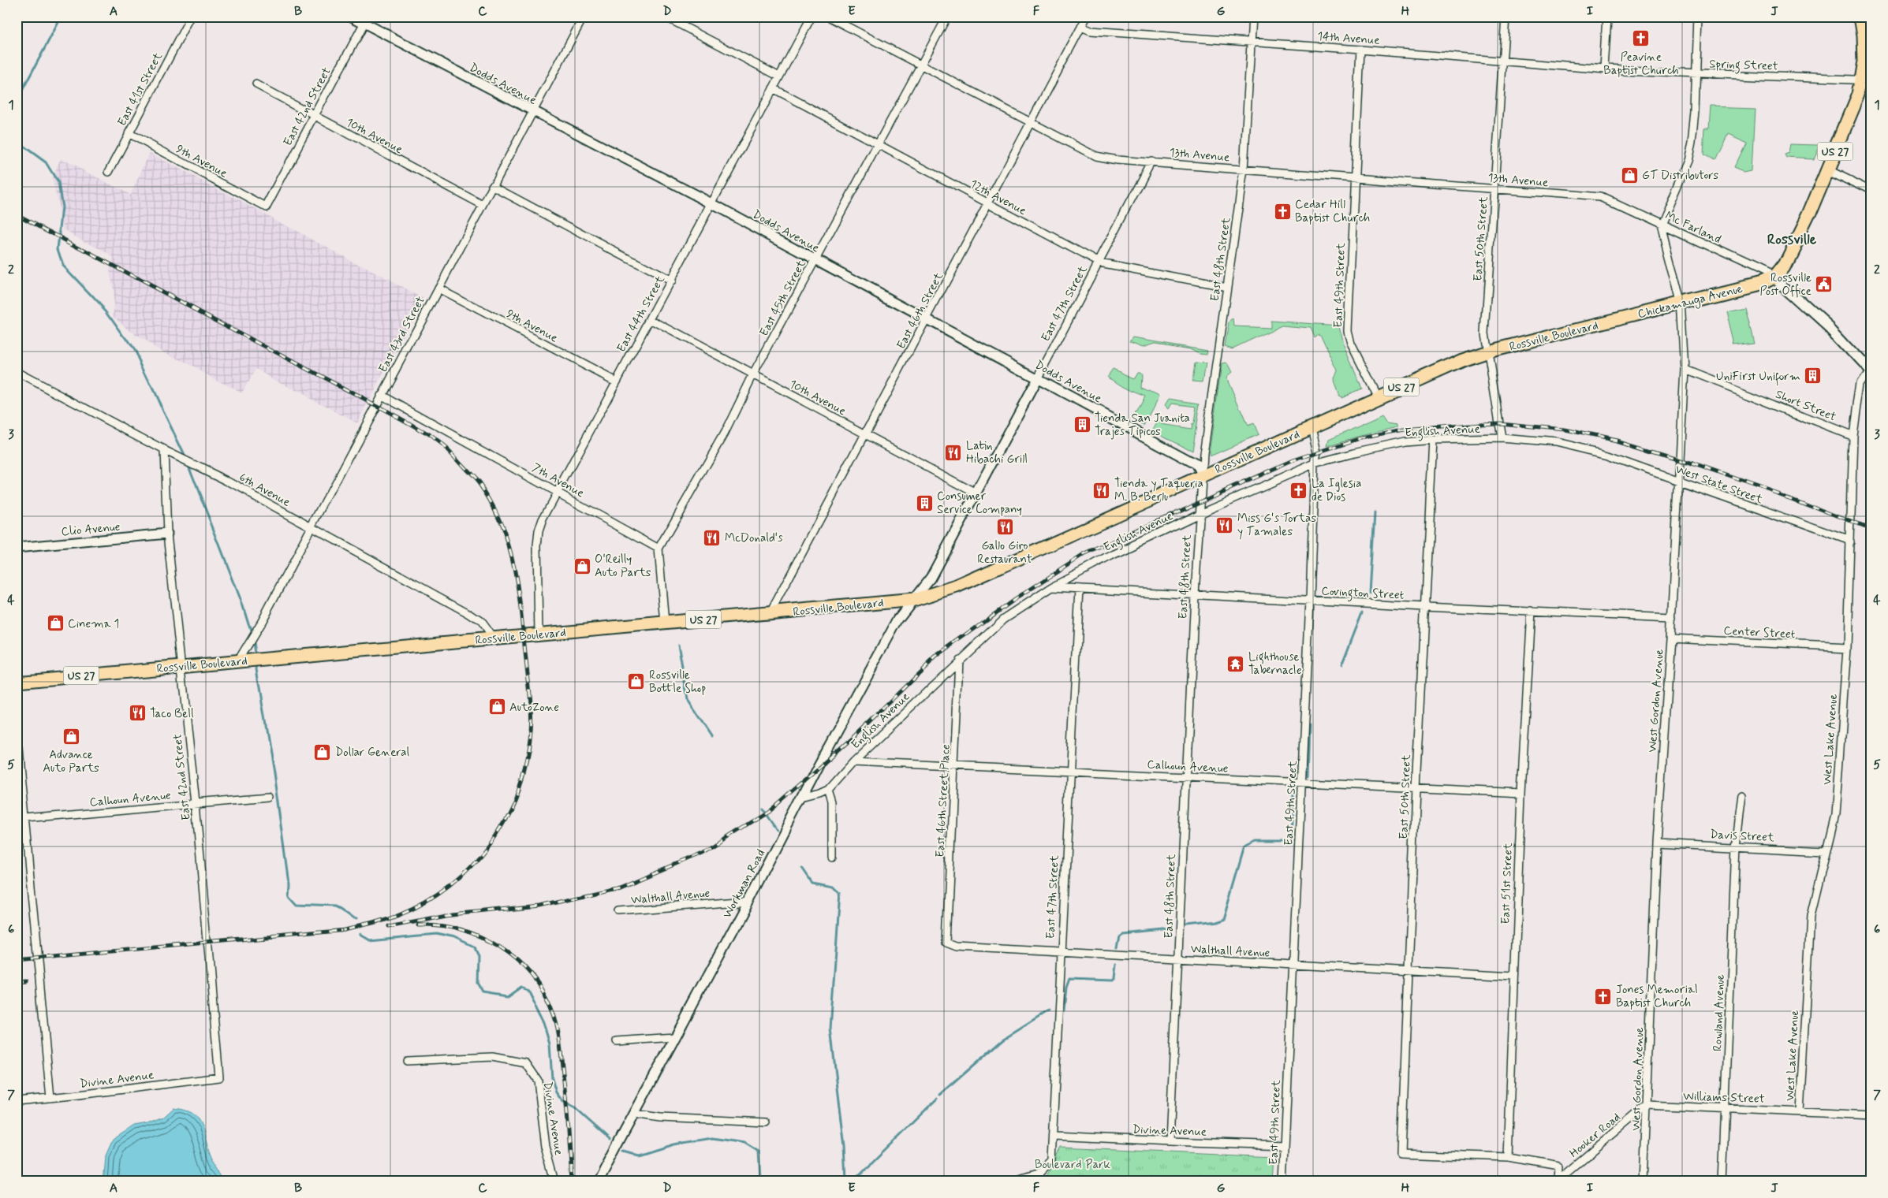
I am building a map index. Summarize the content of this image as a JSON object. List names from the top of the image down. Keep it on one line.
{"streets":{"highway":["US 27","Chickamauga Avenue","Rossville Boulevard"],"street":["14th Avenue","Spring Street","Dodds Avenue","East 41st Street","East 42nd Street","10th Avenue","13th Avenue","9th Avenue","12th Avenue","Mc Farland","East 50th Street","East 48th Street","East 49th Street","East 45th Street","East 47th Street","East 46th Street","East 44th Street","East 43rd Street","Short Street","English Avenue","7th Avenue","West State Street","6th Avenue","Clio Avenue","Covington Street","Center Street","West Gordon Avenue","West Lake Avenue","Calhoun Avenue","East 46th Street Place","Davis Street","Workman Road","East 51st Street","Walthall Avenue","Rowland Avenue","Divine Avenue","Williams Street","Hooker Road"]},"crossings":[["14th Avenue","Spring Street"],["14th Avenue","East 50th Street"],["14th Avenue","East 48th Street"],["14th Avenue","East 49th Street"],["14th Avenue","East 46th Street"],["Spring Street","US 27"],["Dodds Avenue","East 42nd Street"],["Dodds Avenue","East 48th Street"],["Dodds Avenue","East 45th Street"],["Dodds Avenue","East 47th Street"],["Dodds Avenue","East 46th Street"],["Dodds Avenue","East 44th Street"],["Dodds Avenue","East 43rd Street"],["Dodds Avenue","Rossville Boulevard"],["East 41st Street","9th Avenue"],["East 42nd Street","10th Avenue"],["East 42nd Street","9th Avenue"],["East 42nd Street","Rossville Boulevard"],["East 42nd Street","6th Avenue"],["East 42nd Street","Clio Avenue"],["East 42nd Street","Calhoun Avenue"],["East 42nd Street","Divine Avenue"],["10th Avenue","East 45th Street"],["10th Avenue","East 47th Street"],["10th Avenue","East 46th Street"],["10th Avenue","East 44th Street"],["10th Avenue","East 43rd Street"],["US 27","Mc Farland"],["US 27","Chickamauga Avenue"],["13th Avenue","Mc Farland"],["13th Avenue","East 50th Street"],["13th Avenue","East 48th Street"],["13th Avenue","East 49th Street"],["13th Avenue","East 45th Street"],["13th Avenue","East 47th Street"],["13th Avenue","East 46th Street"],["9th Avenue","East 44th Street"],["9th Avenue","East 43rd Street"],["12th Avenue","East 48th Street"],["12th Avenue","East 45th Street"],["12th Avenue","East 47th Street"],["12th Avenue","East 46th Street"],["12th Avenue","East 44th Street"],["Mc Farland","Chickamauga Avenue"],["Mc Farland","West Gordon Avenue"],["East 50th Street","Rossville Boulevard"],["East 50th Street","English Avenue"],["East 50th Street","Covington Street"],["East 50th Street","Calhoun Avenue"],["East 50th Street","East 51st Street"],["East 50th Street","Walthall Avenue"],["East 48th Street","Rossville Boulevard"],["East 48th Street","English Avenue"],["East 48th Street","Covington Street"],["East 48th Street","Calhoun Avenue"],["East 48th Street","Walthall Avenue"],["East 48th Street","Divine Avenue"],["East 49th Street","Rossville Boulevard"],["East 49th Street","English Avenue"],["East 49th Street","Covington Street"],["East 49th Street","Calhoun Avenue"],["East 49th Street","Walthall Avenue"],["East 49th Street","Divine Avenue"],["East 45th Street","7th Avenue"],["Chickamauga Avenue","Rossville Boulevard"],["Chickamauga Avenue","West Gordon Avenue"],["East 47th Street","Rossville Boulevard"],["East 47th Street","Covington Street"],["East 47th Street","Calhoun Avenue"],["East 47th Street","Workman Road"],["East 47th Street","Walthall Avenue"],["East 47th Street","Divine Avenue"],["East 46th Street","Rossville Boulevard"],["East 44th Street","Rossville Boulevard"],["East 44th Street","7th Avenue"],["East 43rd Street","Rossville Boulevard"],["East 43rd Street","7th Avenue"],["East 43rd Street","6th Avenue"],["Rossville Boulevard","6th Avenue"],["Rossville Boulevard","Workman Road"],["Short Street","West Gordon Avenue"],["Short Street","West Lake Avenue"],["English Avenue","West State Street"],["English Avenue","Covington Street"],["English Avenue","Calhoun Avenue"],["English Avenue","East 46th Street Place"],["English Avenue","Workman Road"],["West State Street","West Gordon Avenue"],["West State Street","West Lake Avenue"],["Covington Street","West Gordon Avenue"],["Covington Street","East 51st Street"],["Center Street","West Gordon Avenue"],["Center Street","West Lake Avenue"],["West Gordon Avenue","Davis Street"],["West Gordon Avenue","Williams Street"],["West Gordon Avenue","Hooker Road"],["West Lake Avenue","Davis Street"],["West Lake Avenue","Williams Street"],["Calhoun Avenue","East 46th Street Place"],["Calhoun Avenue","East 51st Street"],["East 46th Street Place","Walthall Avenue"],["Davis Street","Rowland Avenue"],["Workman Road","Walthall Avenue"],["East 51st Street","Walthall Avenue"],["Rowland Avenue","Williams Street"],["Williams Street","Hooker Road"]],"districts":["Rossville"],"parks":["Boulevard Park"],"places":{"church":["Peavine Baptist Church","Cedar Hill Baptist Church","La Iglesia de Dios","Jones Memorial Baptist Church"],"shop":["GT Distributors","O'Reilly Auto Parts","Cinema 1","Rossville Bottle Shop","AutoZone","Advance Auto Parts","Dollar General"],"public building":["Rossville Post Office"],"building":["UniFirst Uniform","Tienda San Juanita Trajes Tipicos","Consumer Service Company"],"restaurant":["Latin Hibachi Grill","Tienda y Taqueria M. B. Berlu","Miss G's Tortas y Tamales","Gallo Giro Restaurant","McDonald's","Taco Bell"],"temple":["Lighthouse Tabernacle"]},"grid":{"columns":["A","B","C","D","E","F","G","H","I","J"],"rows":["1","2","3","4","5","6","7"]}}
